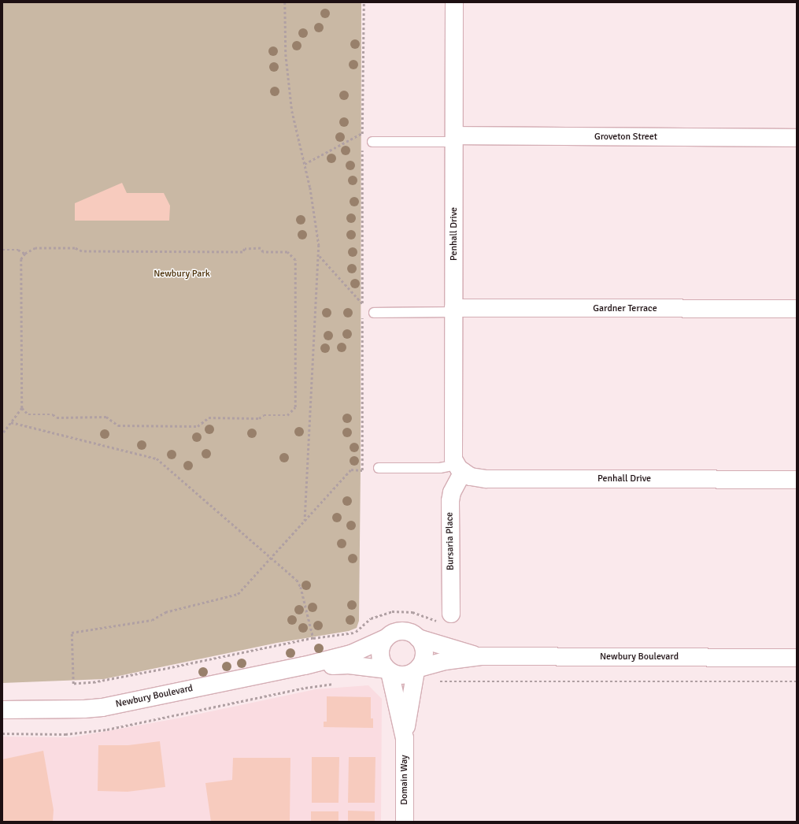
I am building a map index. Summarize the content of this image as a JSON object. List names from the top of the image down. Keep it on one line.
{"streets":{"street":["Groveton Street","Penhall Drive","Gardner Terrace","Bursaria Place","Newbury Boulevard","Domain Way"]},"crossings":[["Groveton Street","Penhall Drive"],["Penhall Drive","Gardner Terrace"],["Penhall Drive","Bursaria Place"],["Newbury Boulevard","Domain Way"]],"parks":["Newbury Park"]}
